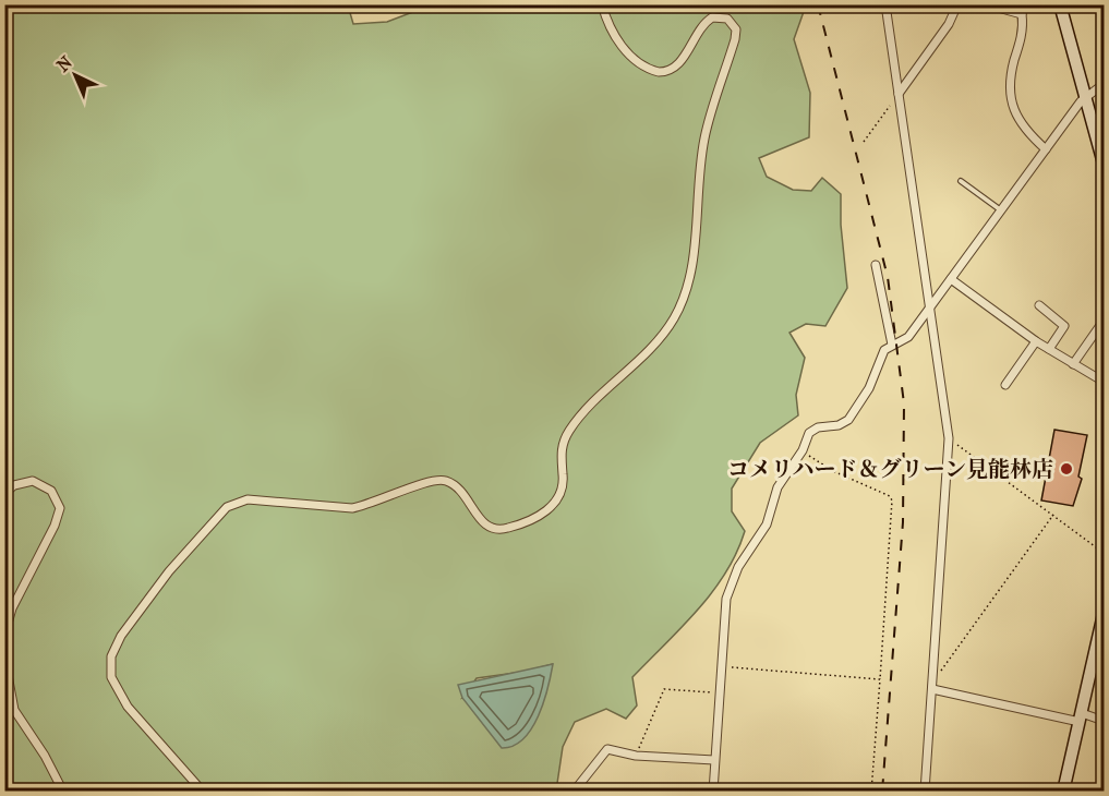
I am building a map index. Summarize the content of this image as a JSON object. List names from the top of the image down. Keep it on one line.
{"places":["コメリハード＆グリーン見能林店"],"north":"top left"}
